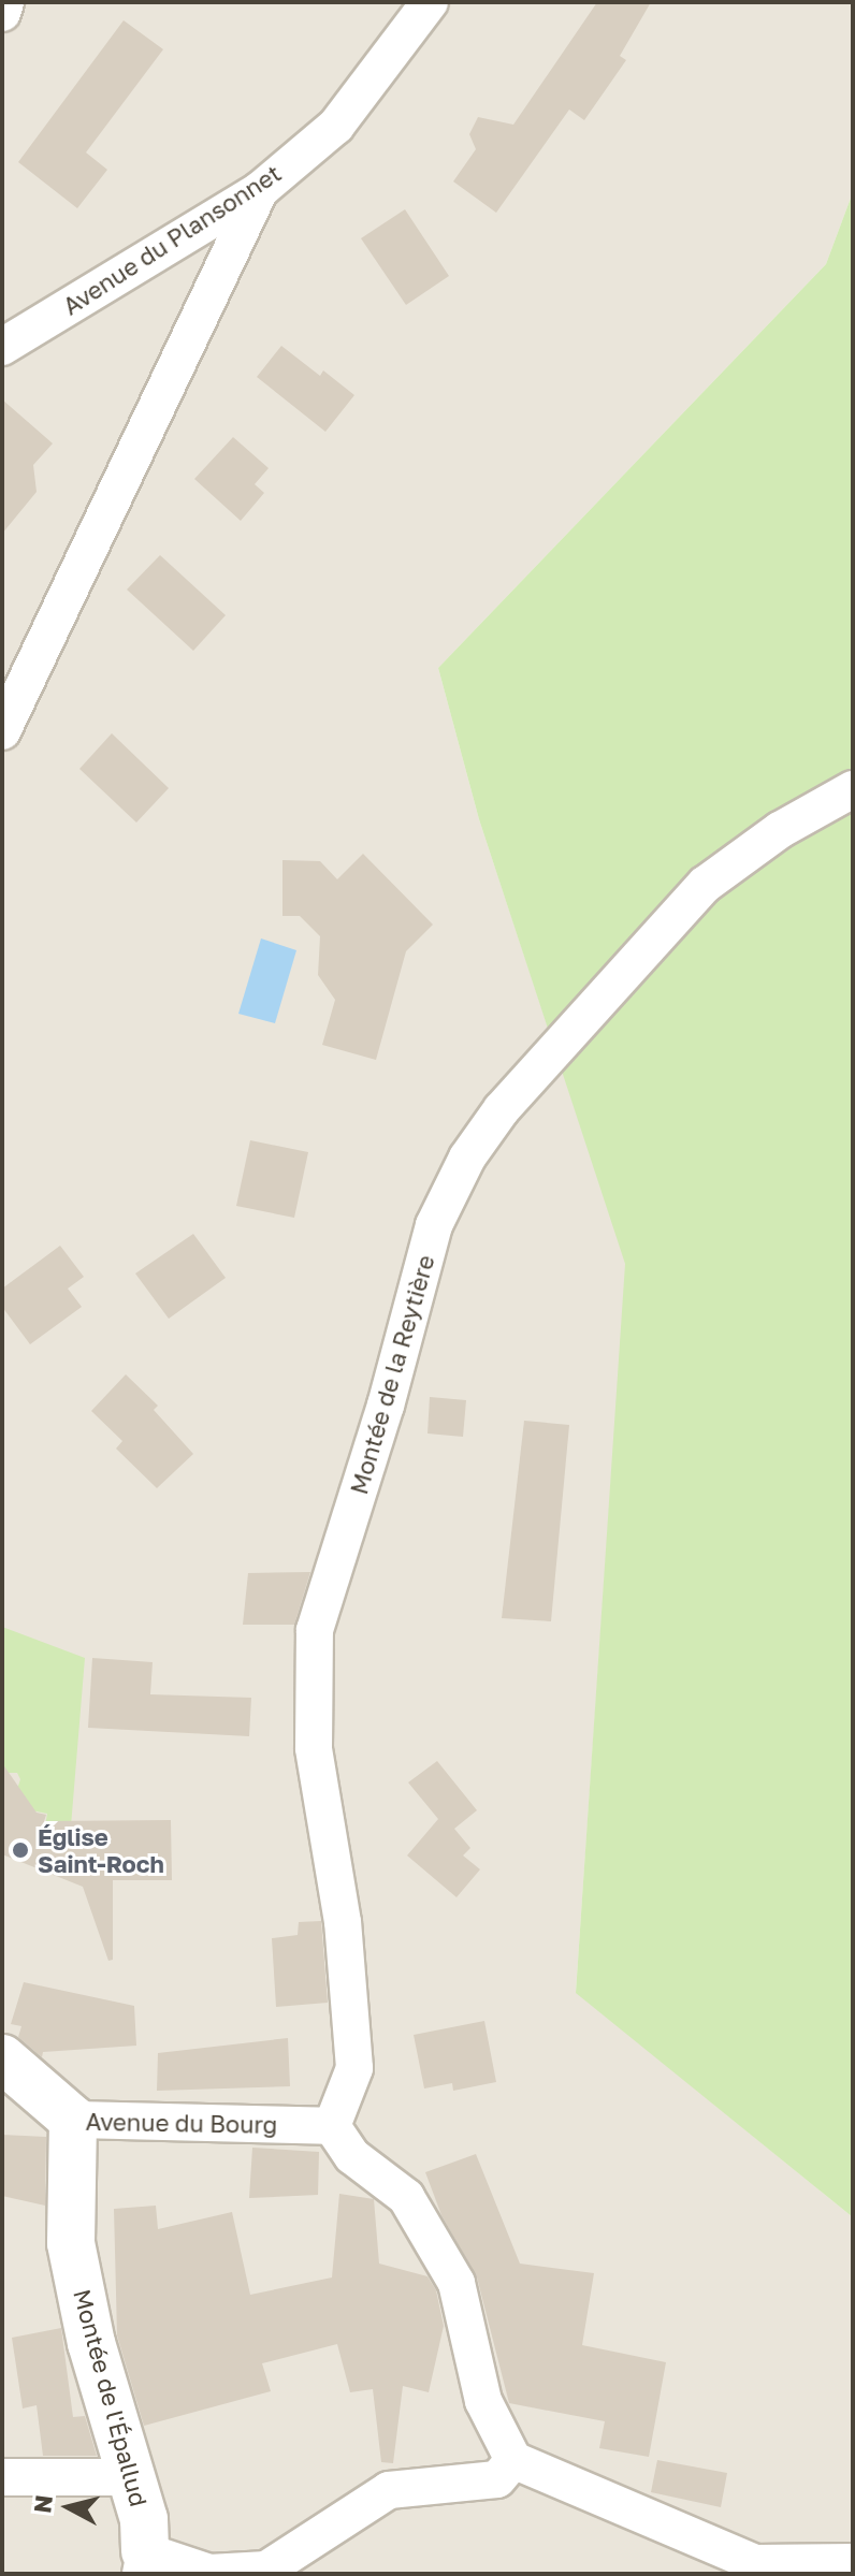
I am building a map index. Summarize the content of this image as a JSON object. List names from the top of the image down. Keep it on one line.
{"streets":{"street":["Avenue du Plansonnet","Montée de la Reytière","Avenue du Bourg","Montée de l'Épallud"]},"crossings":[["Montée de la Reytière","Avenue du Bourg"],["Avenue du Bourg","Montée de l'Épallud"]],"places":["Église Saint-Roch"],"north":"left"}
